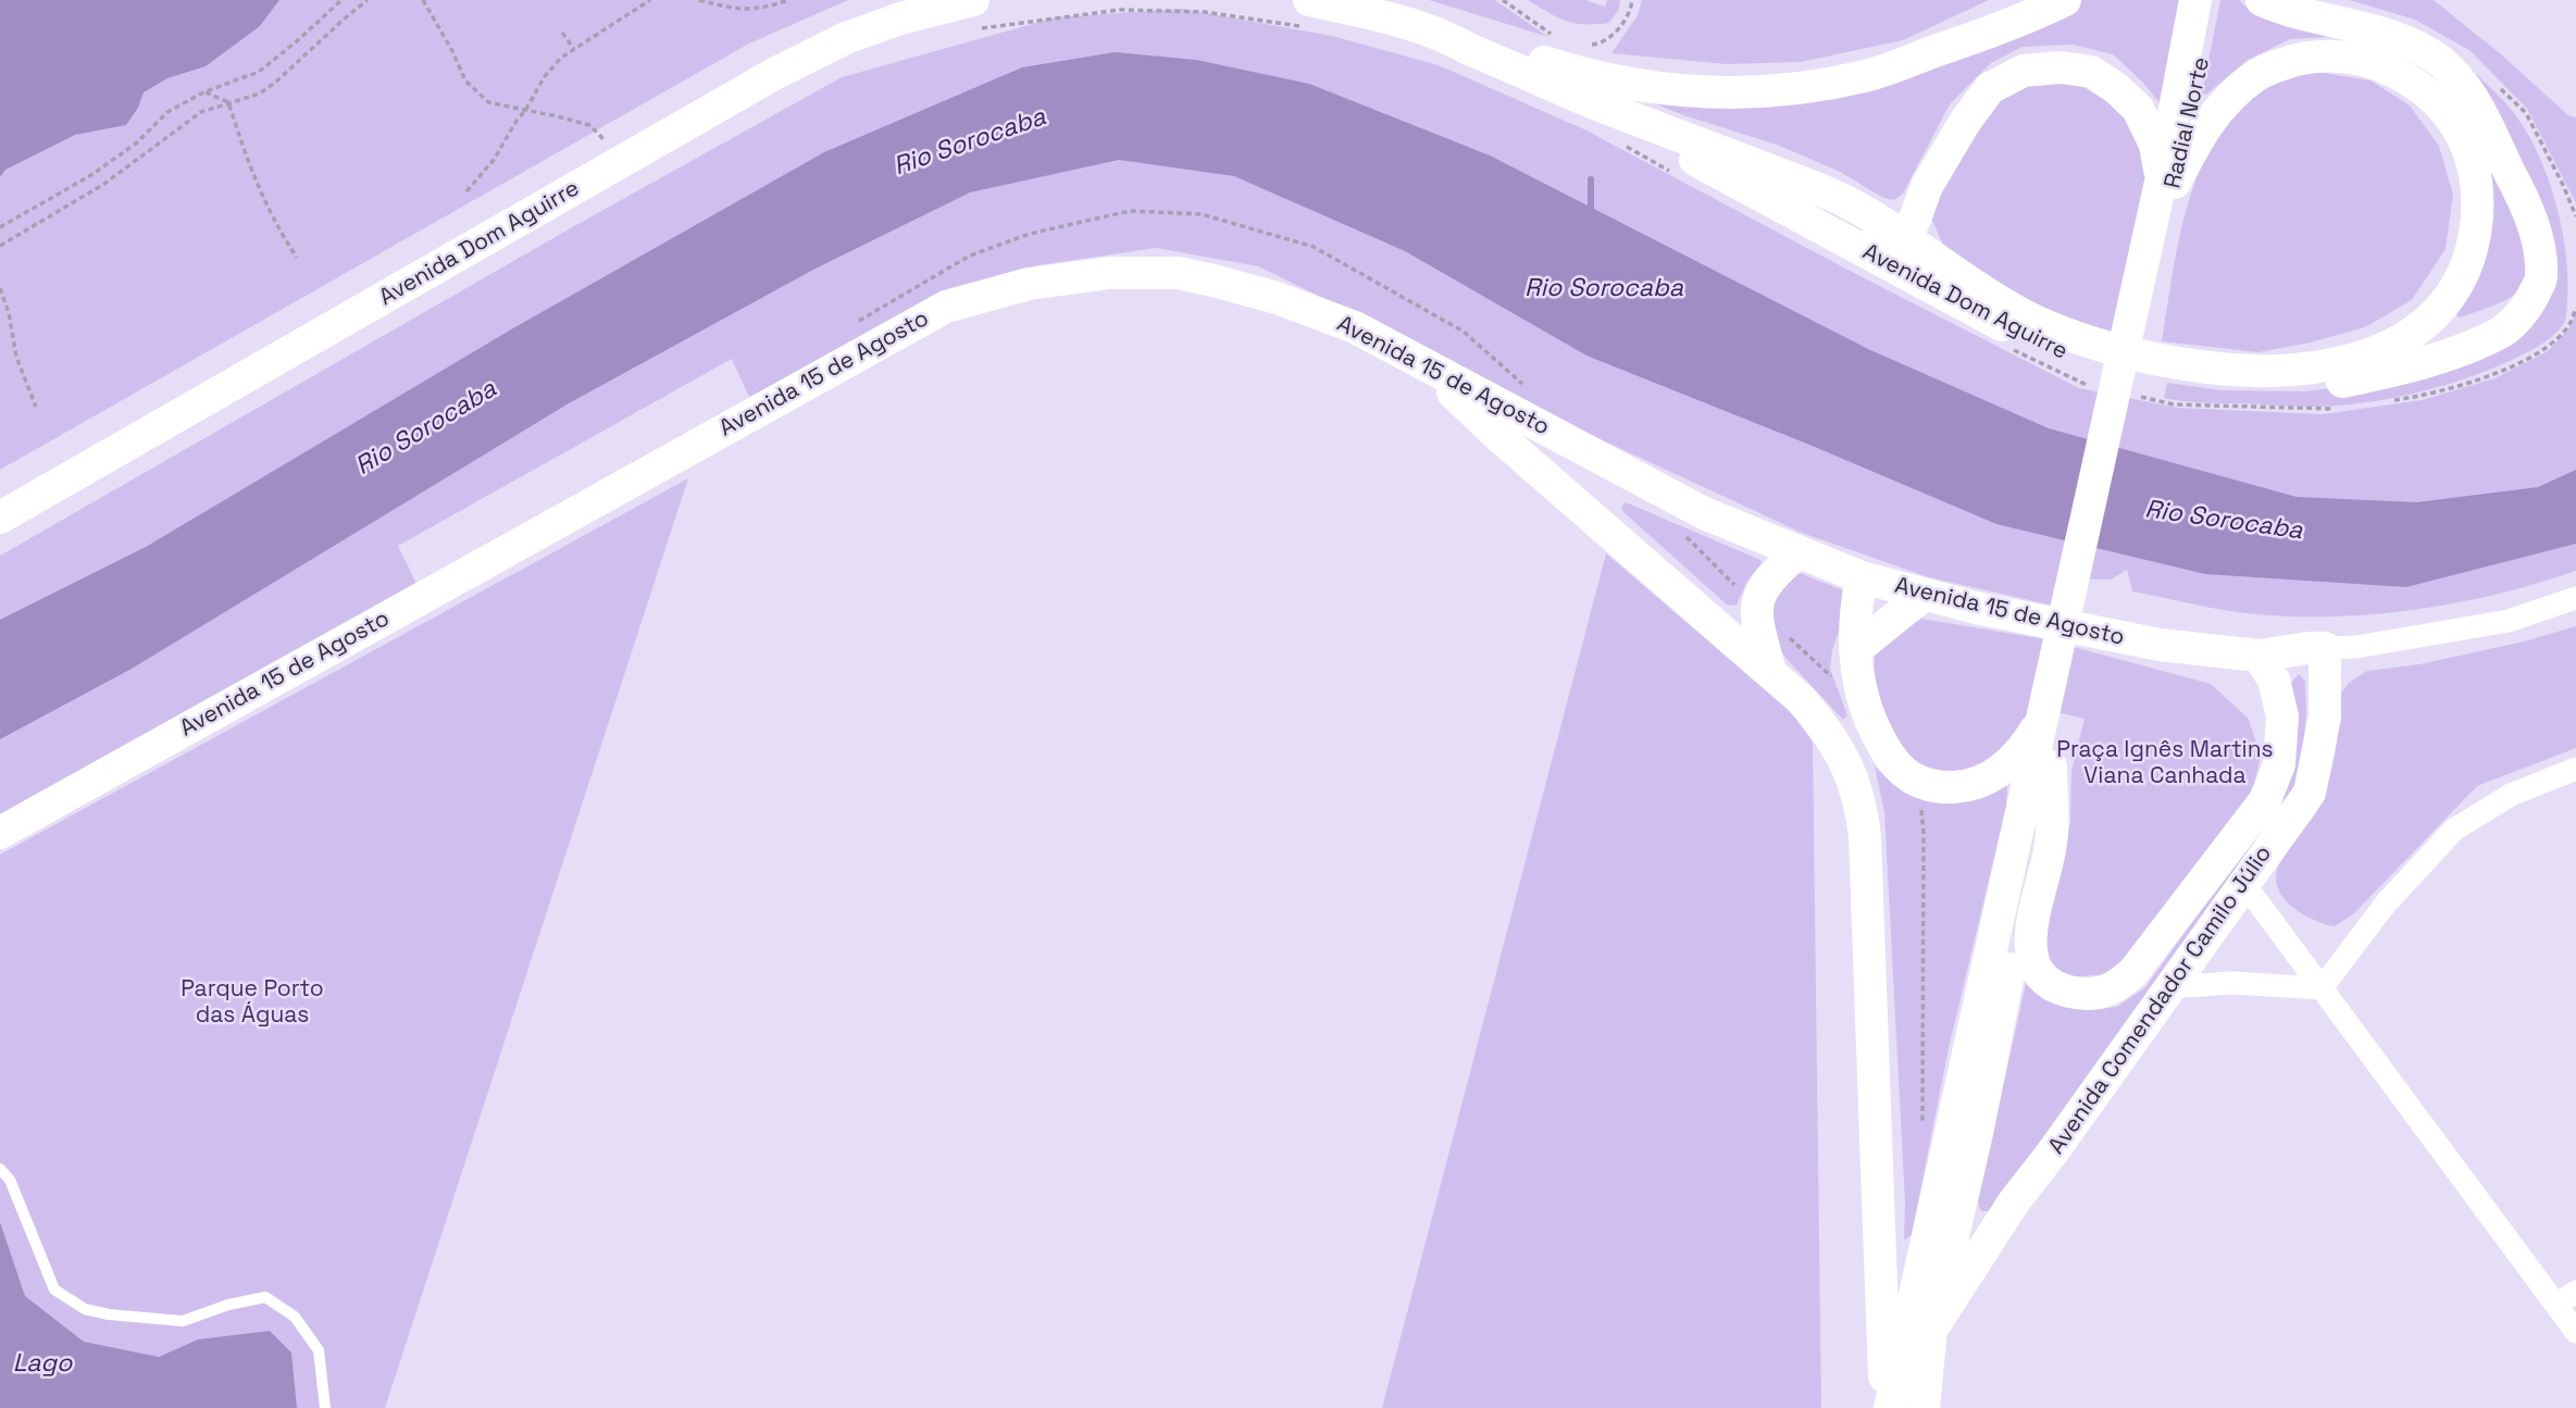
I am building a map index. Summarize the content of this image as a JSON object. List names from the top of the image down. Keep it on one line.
{"streets":{"main road":["Radial Norte","Avenida Dom Aguirre","Avenida 15 de Agosto","Avenida Comendador Camilo Júlio"]},"crossings":[["Radial Norte","Avenida Dom Aguirre"],["Radial Norte","Avenida Comendador Camilo Júlio"],["Avenida 15 de Agosto","Avenida Comendador Camilo Júlio"]],"water":["Rio Sorocaba","Lago"],"parks":["Praça Ignês Martins Viana Canhada","Parque Porto das Águas"]}
